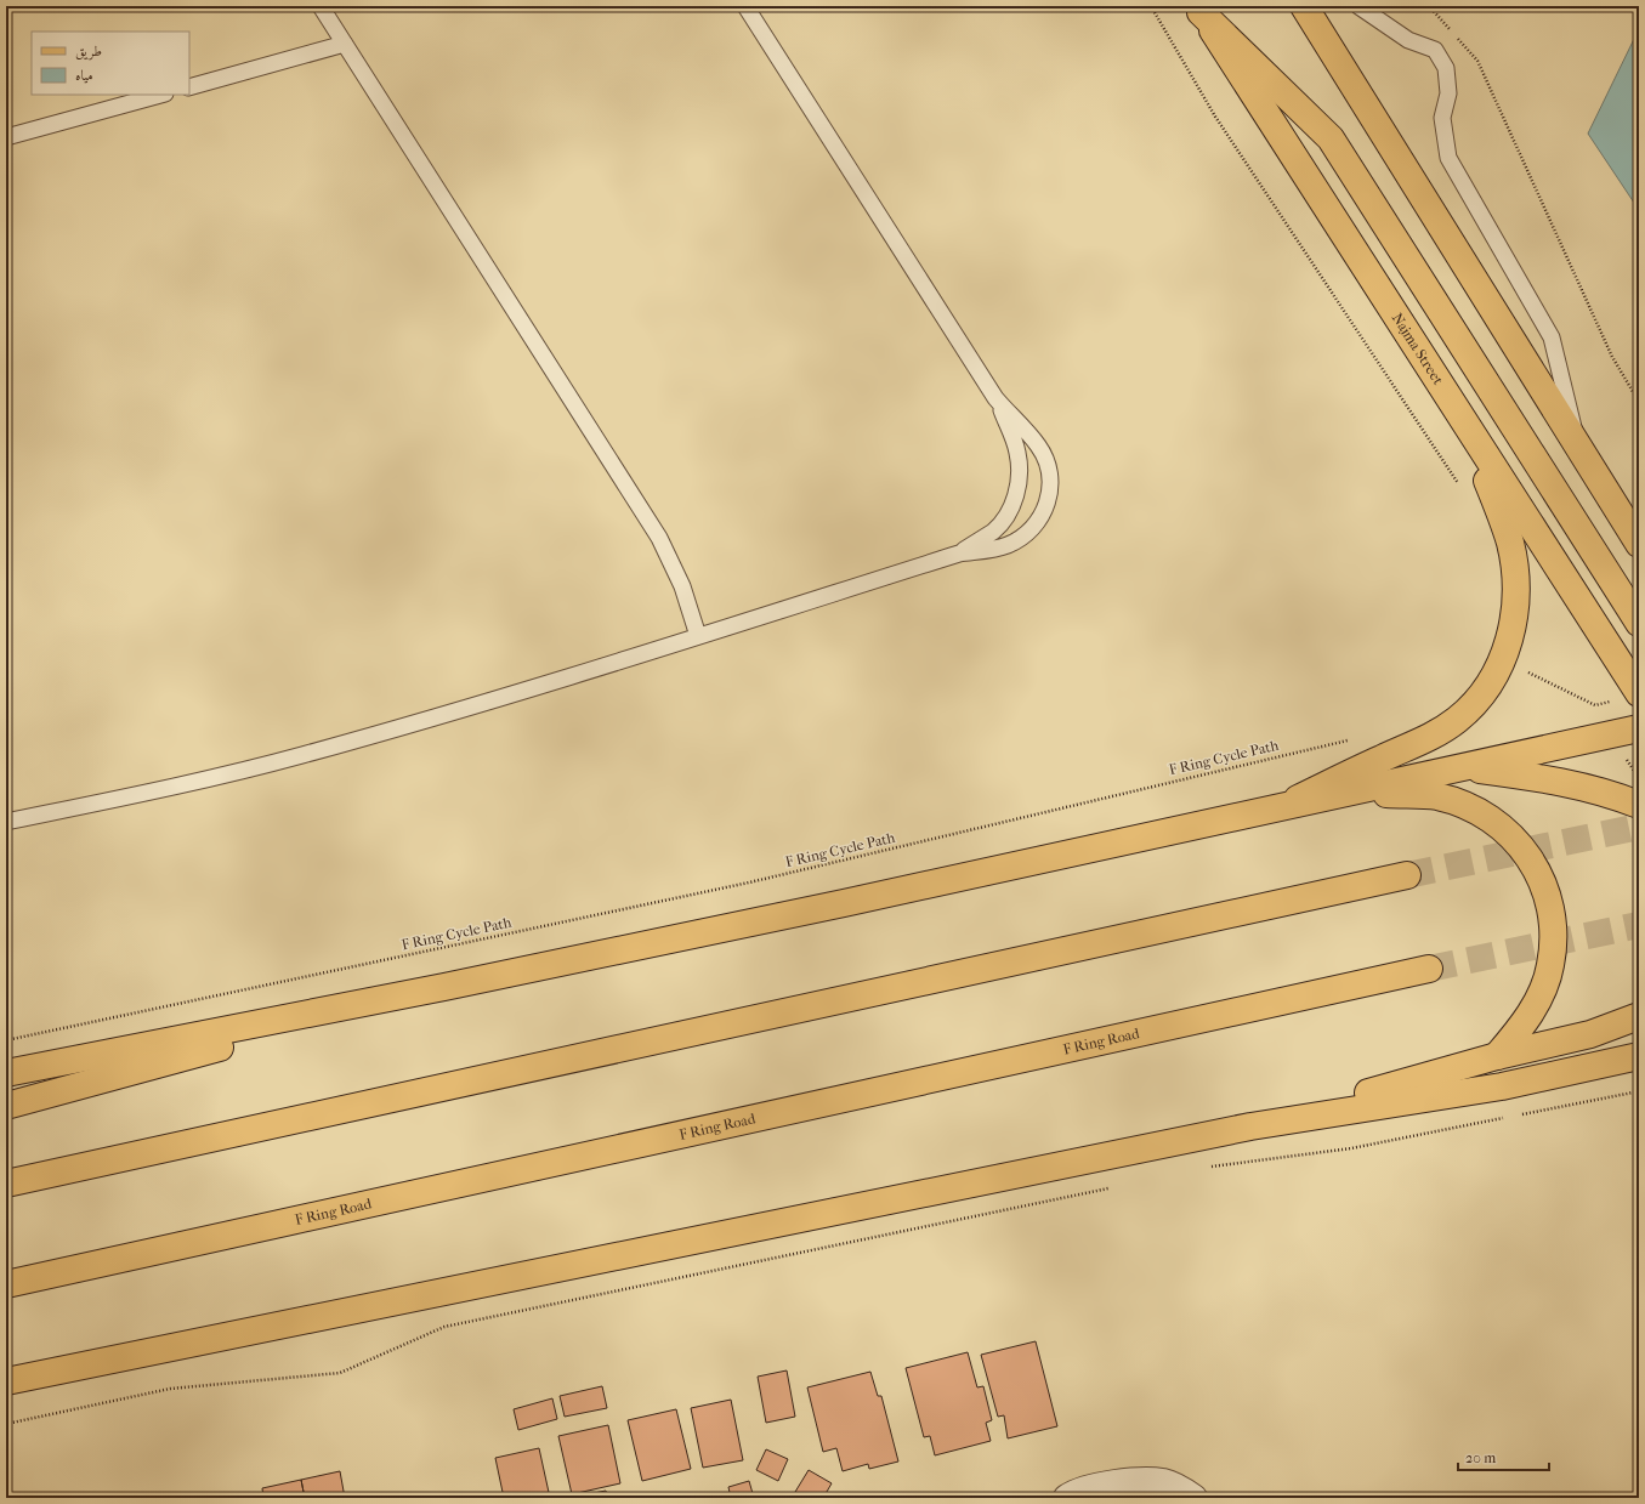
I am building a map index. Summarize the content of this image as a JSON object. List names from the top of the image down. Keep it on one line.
{"streets":{"main road":["Najma Street","F Ring Road"],"path":["F Ring Cycle Path"]},"legend":["طريق","مياه"],"scale_bar":"20 m"}
